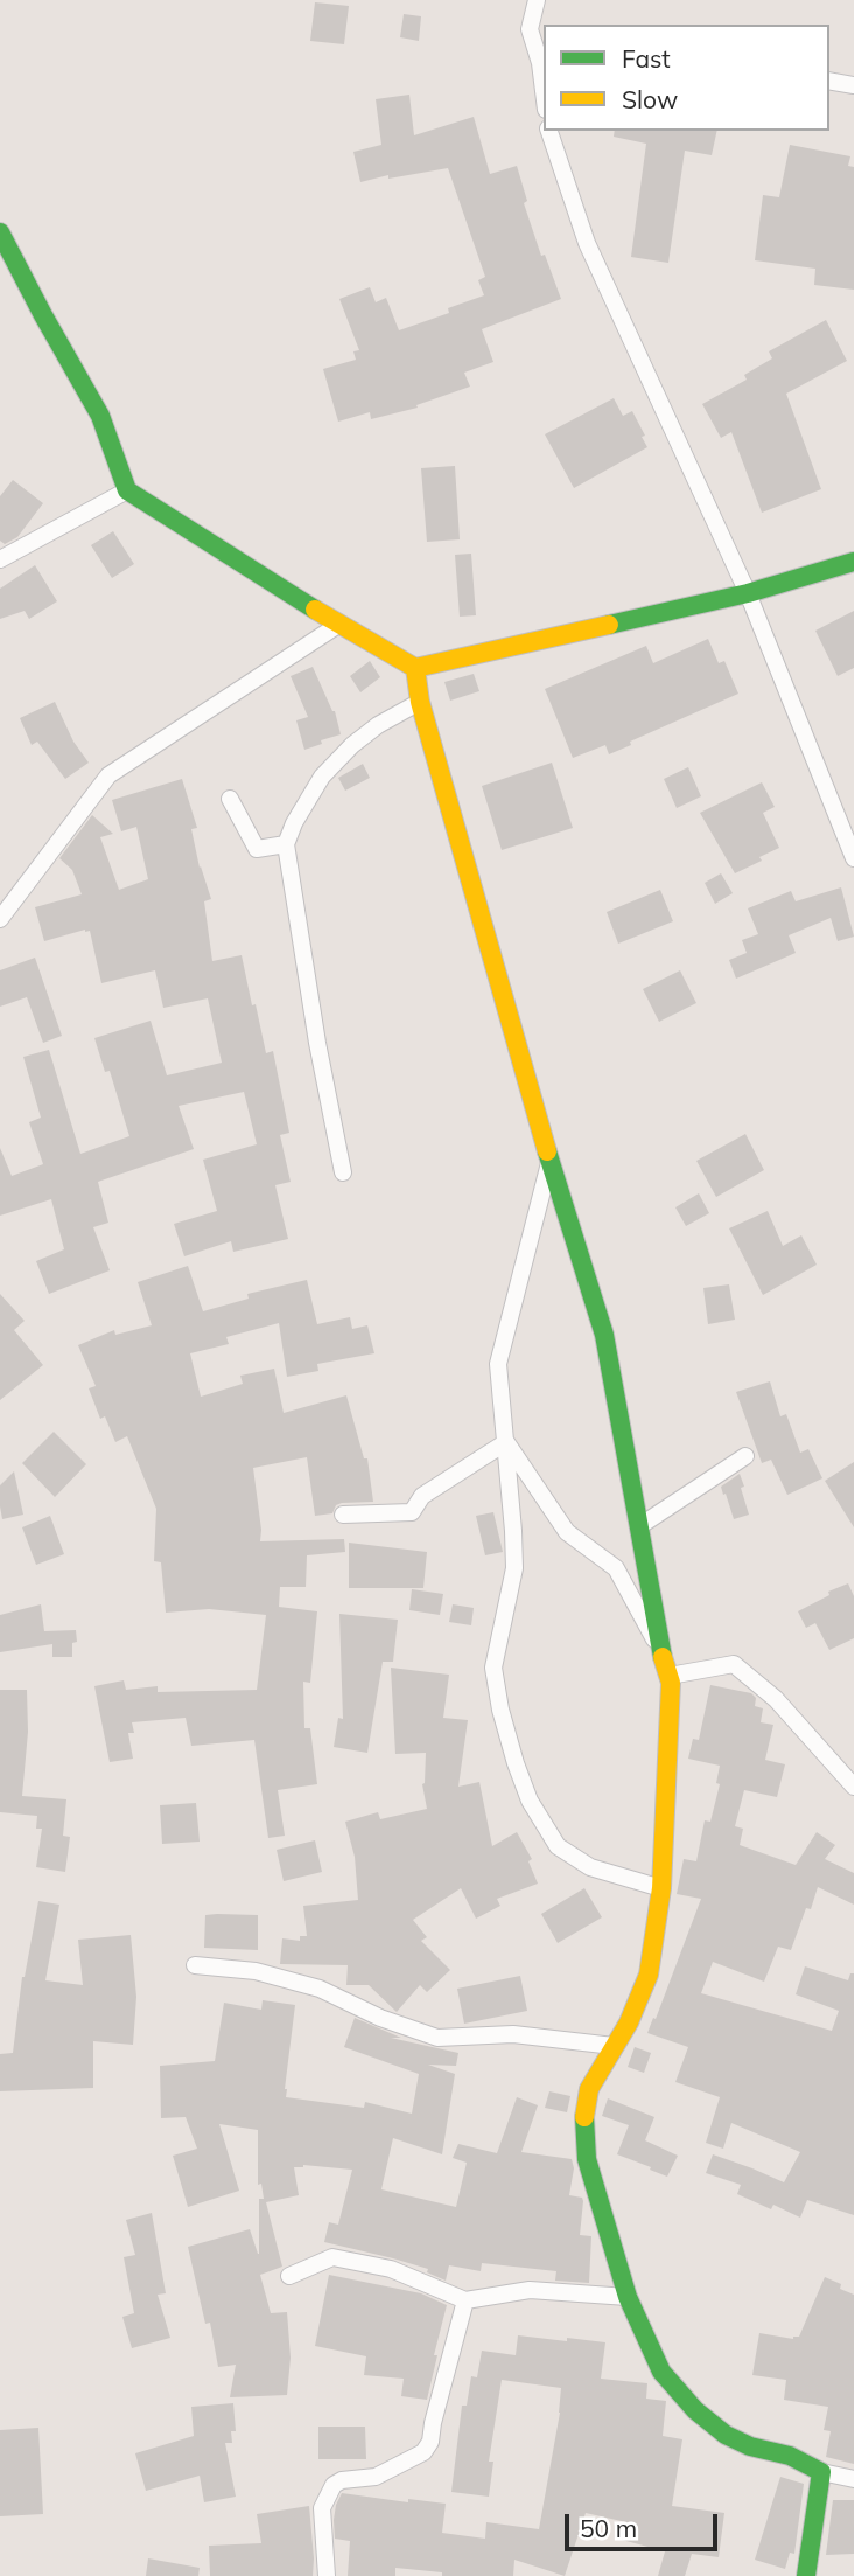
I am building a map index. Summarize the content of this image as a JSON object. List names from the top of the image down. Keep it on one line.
{"legend":["Fast","Slow"],"scale_bar":"50 m"}
